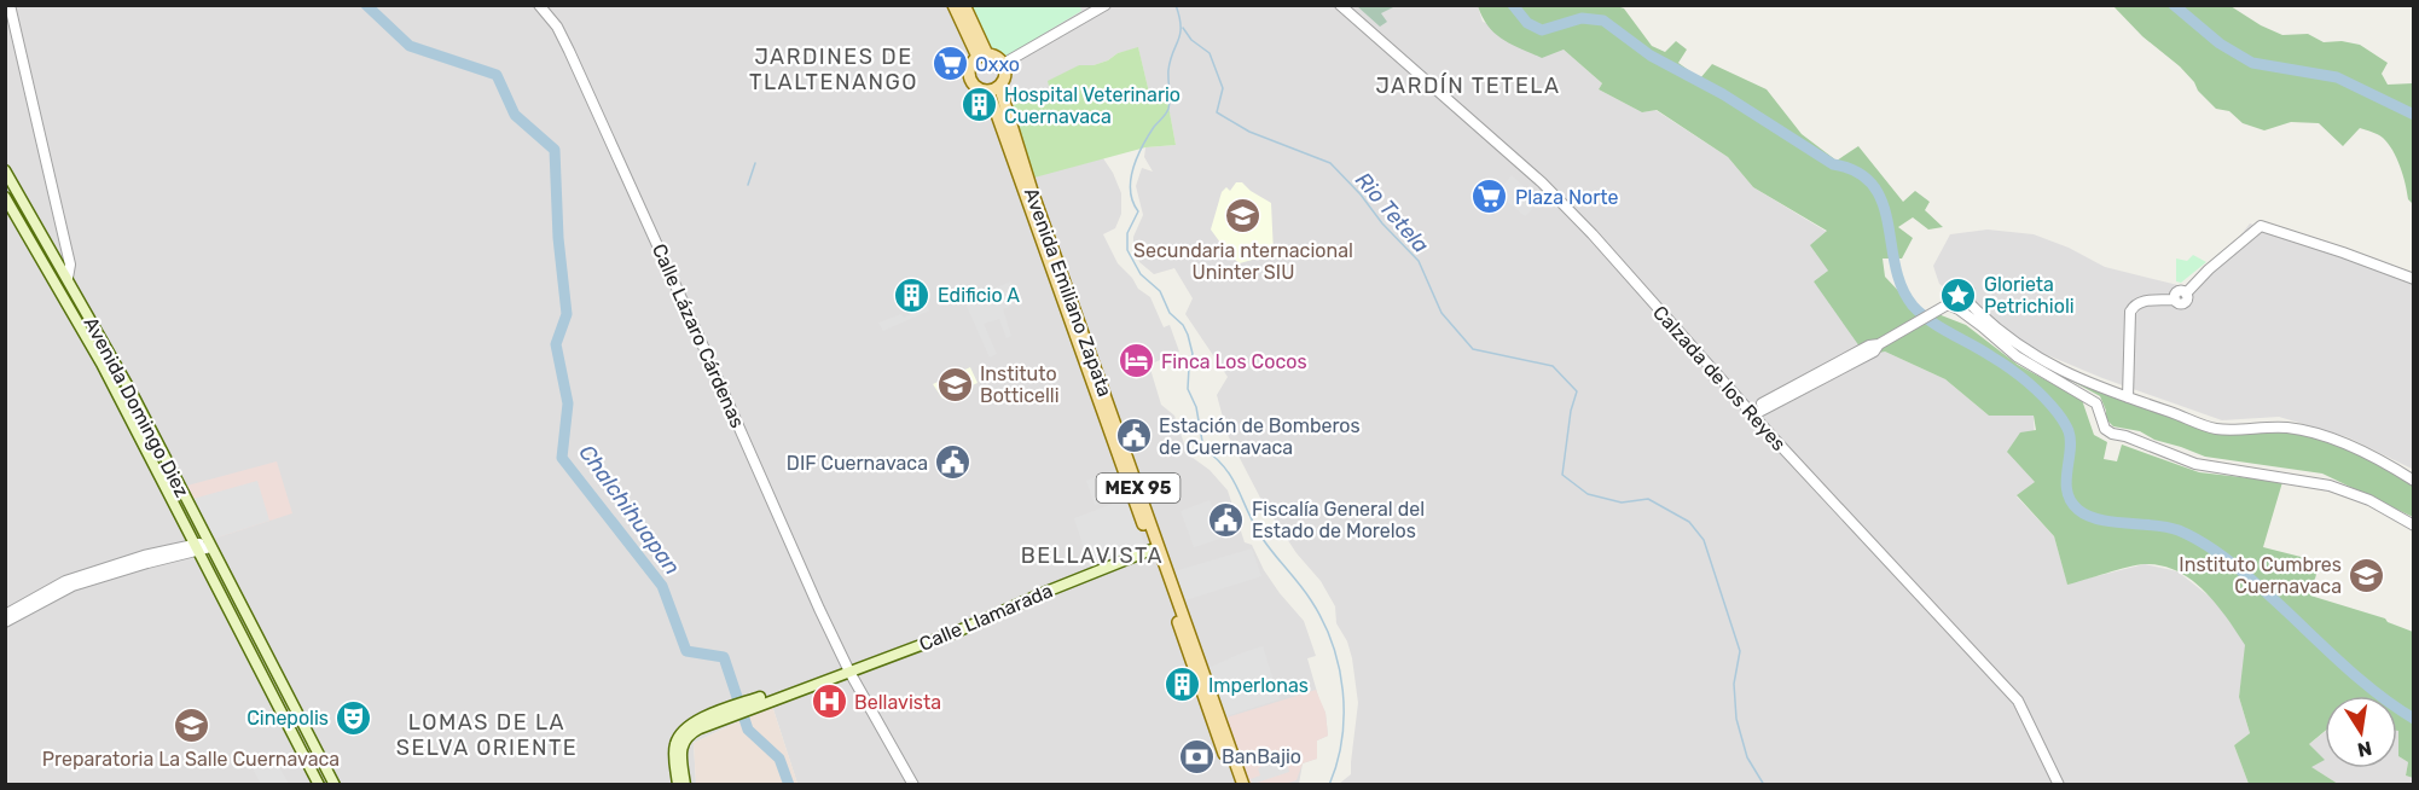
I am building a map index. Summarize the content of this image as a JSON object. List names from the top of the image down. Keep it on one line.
{"streets":{"main road":["Avenida Emiliano Zapata","Avenida Domingo Diez","MEX 95","Calle Llamarada"],"street":["Calle Lázaro Cárdenas","Calzada de los Reyes"]},"crossings":[["Avenida Emiliano Zapata","Calle Llamarada"],["Calle Lázaro Cárdenas","Calle Llamarada"]],"districts":["JARDINES DE TLALTENANGO","JARDÍN TETELA","BELLAVISTA","LOMAS DE LA SELVA ORIENTE"],"water":["Rio Tetela","Chalchihuapan"],"places":{"supermarket":["Oxxo","Plaza Norte"],"building":["Hospital Veterinario Cuernavaca","Edificio A","Imperlonas"],"school or university":["Secundaria nternacional Uninter SIU","Instituto Botticelli","Instituto Cumbres Cuernavaca","Preparatoria La Salle Cuernavaca"],"place":["Glorieta Petrichioli"],"hotel":["Finca Los Cocos"],"public building":["Estación de Bomberos de Cuernavaca","DIF Cuernavaca","Fiscalía General del Estado de Morelos"],"hospital":["Bellavista"],"theatre":["Cinepolis"],"bank":["BanBajio"]},"north":"bottom"}
